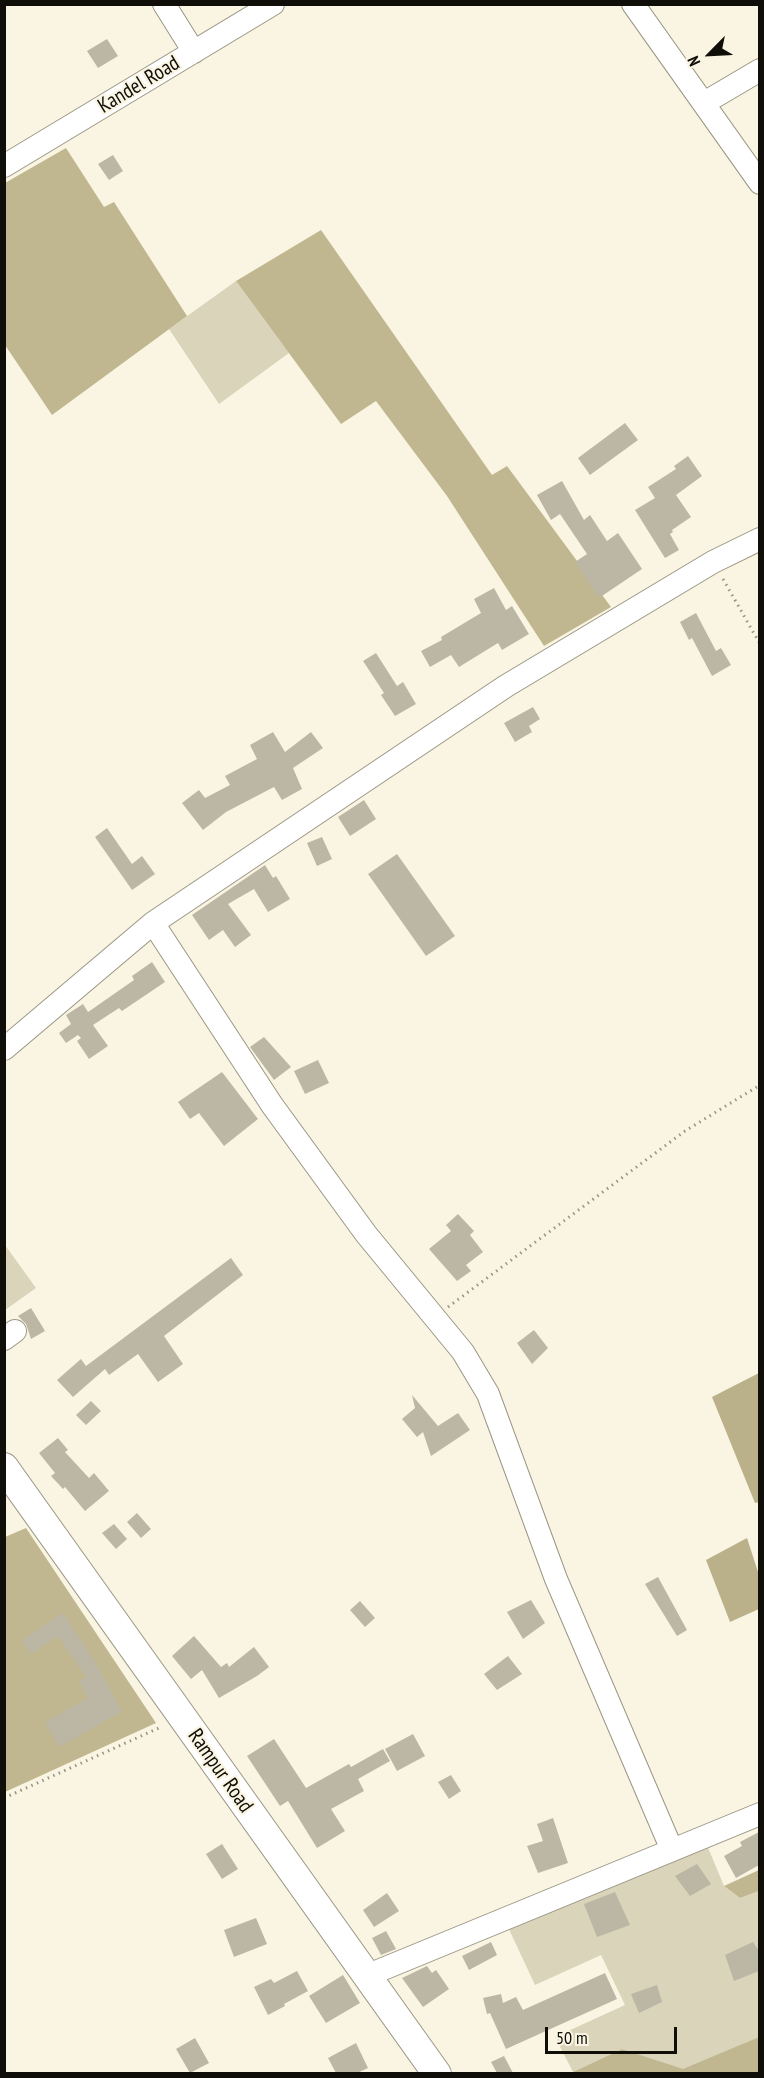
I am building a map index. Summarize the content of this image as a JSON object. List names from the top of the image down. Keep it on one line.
{"streets":{"main road":["Rampur Road"],"street":["Kandel Road"]},"scale_bar":"50 m","north":"bottom left"}
